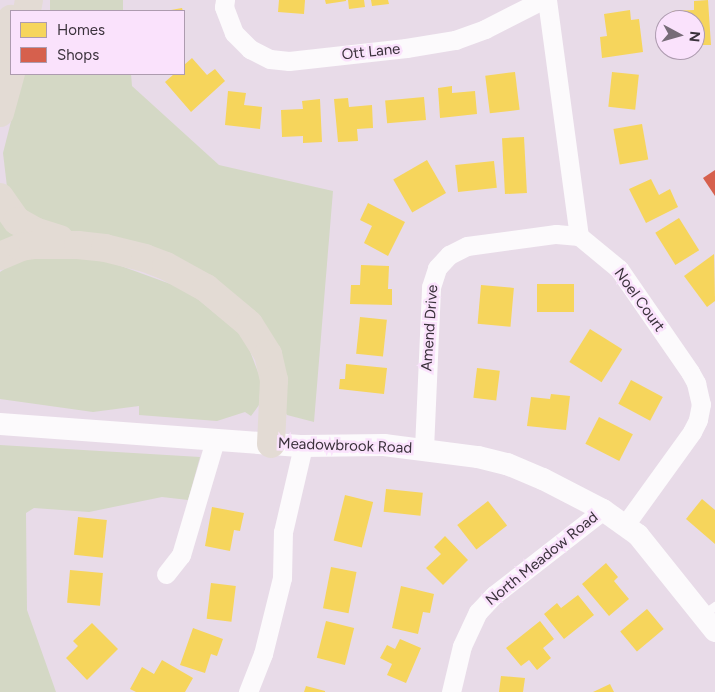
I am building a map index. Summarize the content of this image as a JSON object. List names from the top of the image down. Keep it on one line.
{"streets":{"street":["Ott Lane","Noel Court","Amend Drive","Meadowbrook Road","North Meadow Road"]},"crossings":[["Noel Court","Amend Drive"],["Noel Court","Meadowbrook Road"],["Amend Drive","Meadowbrook Road"],["Meadowbrook Road","North Meadow Road"]],"legend":["Homes","Shops"],"north":"right"}
